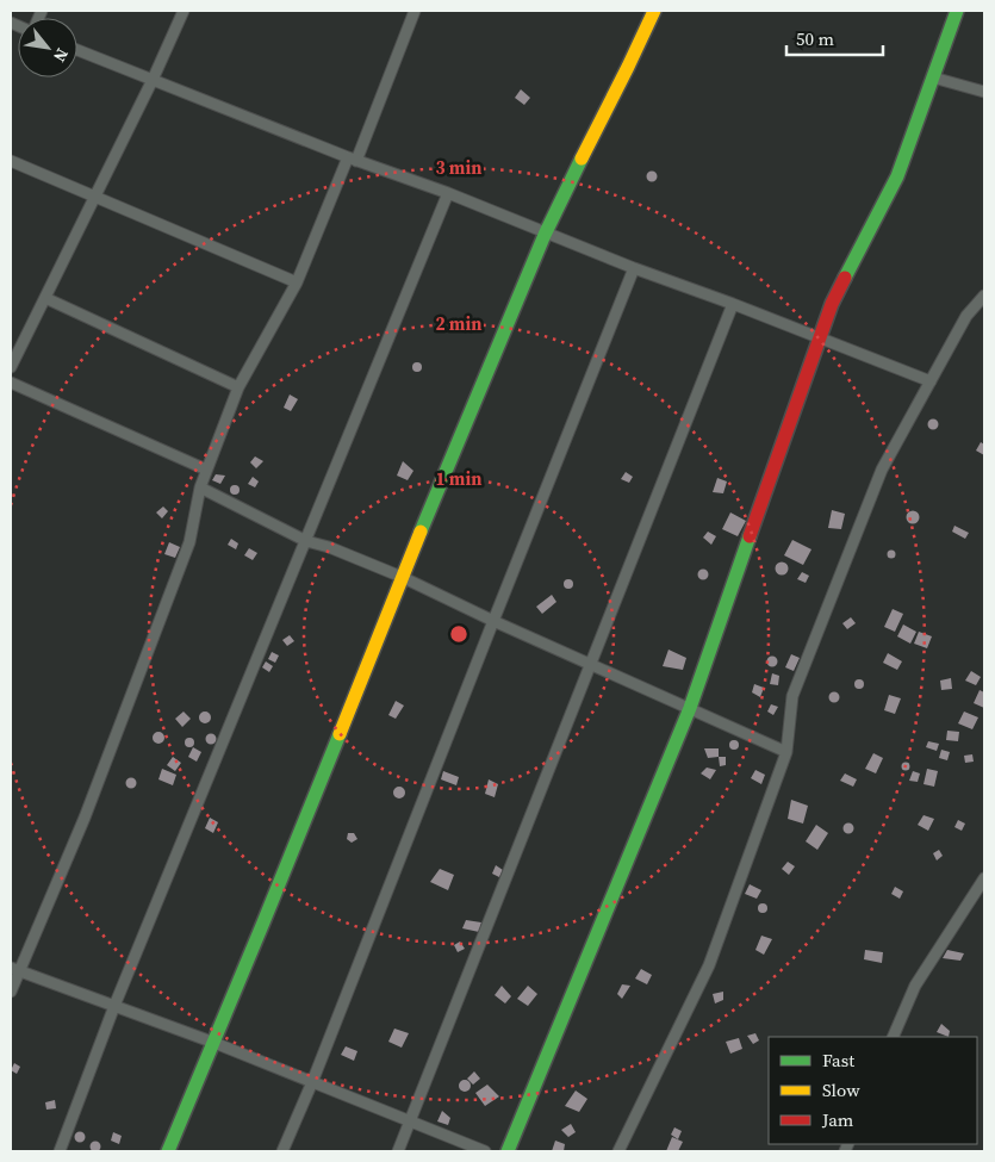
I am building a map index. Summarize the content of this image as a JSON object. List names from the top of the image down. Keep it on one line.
{"legend":["Fast","Slow","Jam"],"scale_bar":"50 m","north":"bottom right","rings":["3 min","2 min","1 min"]}
